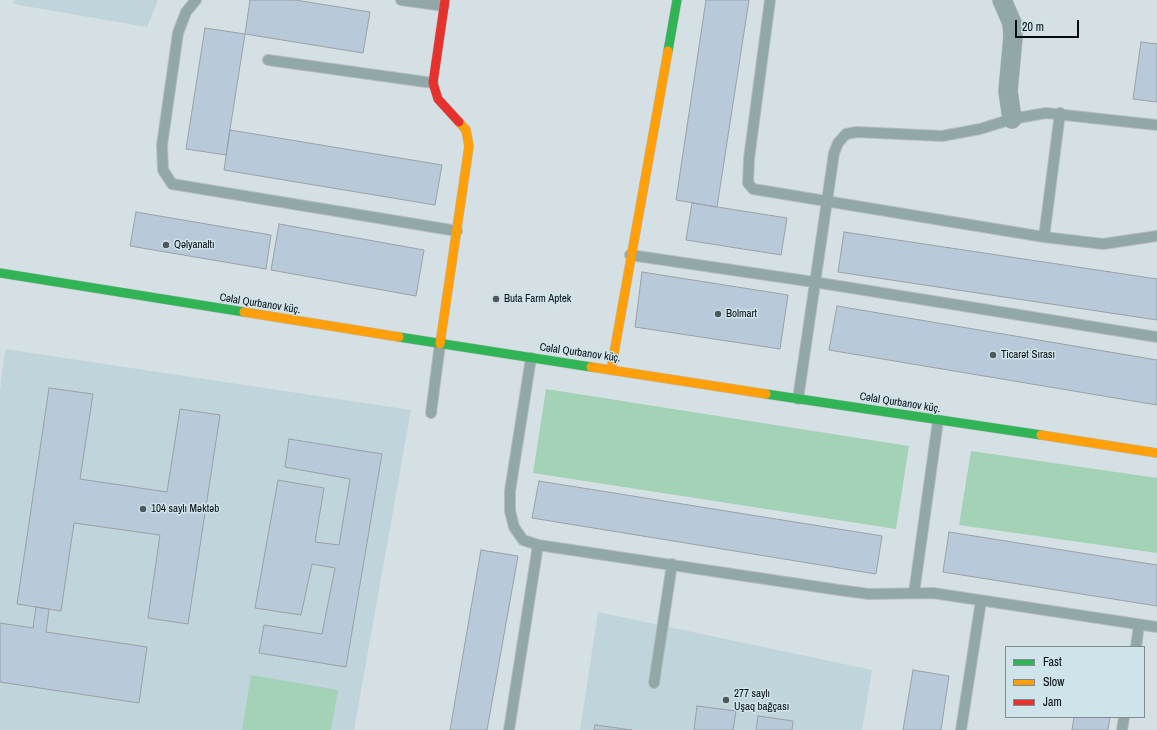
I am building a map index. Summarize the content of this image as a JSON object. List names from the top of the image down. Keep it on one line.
{"streets":{"street":["Cəlal Qurbanov küç."]},"places":["Qəlyanaltı","Buta Farm Aptek","Bolmart","Ticarət Sırası","104 saylı Məktəb","277 saylı Uşaq bağçası"],"legend":["Fast","Slow","Jam"],"scale_bar":"20 m"}
